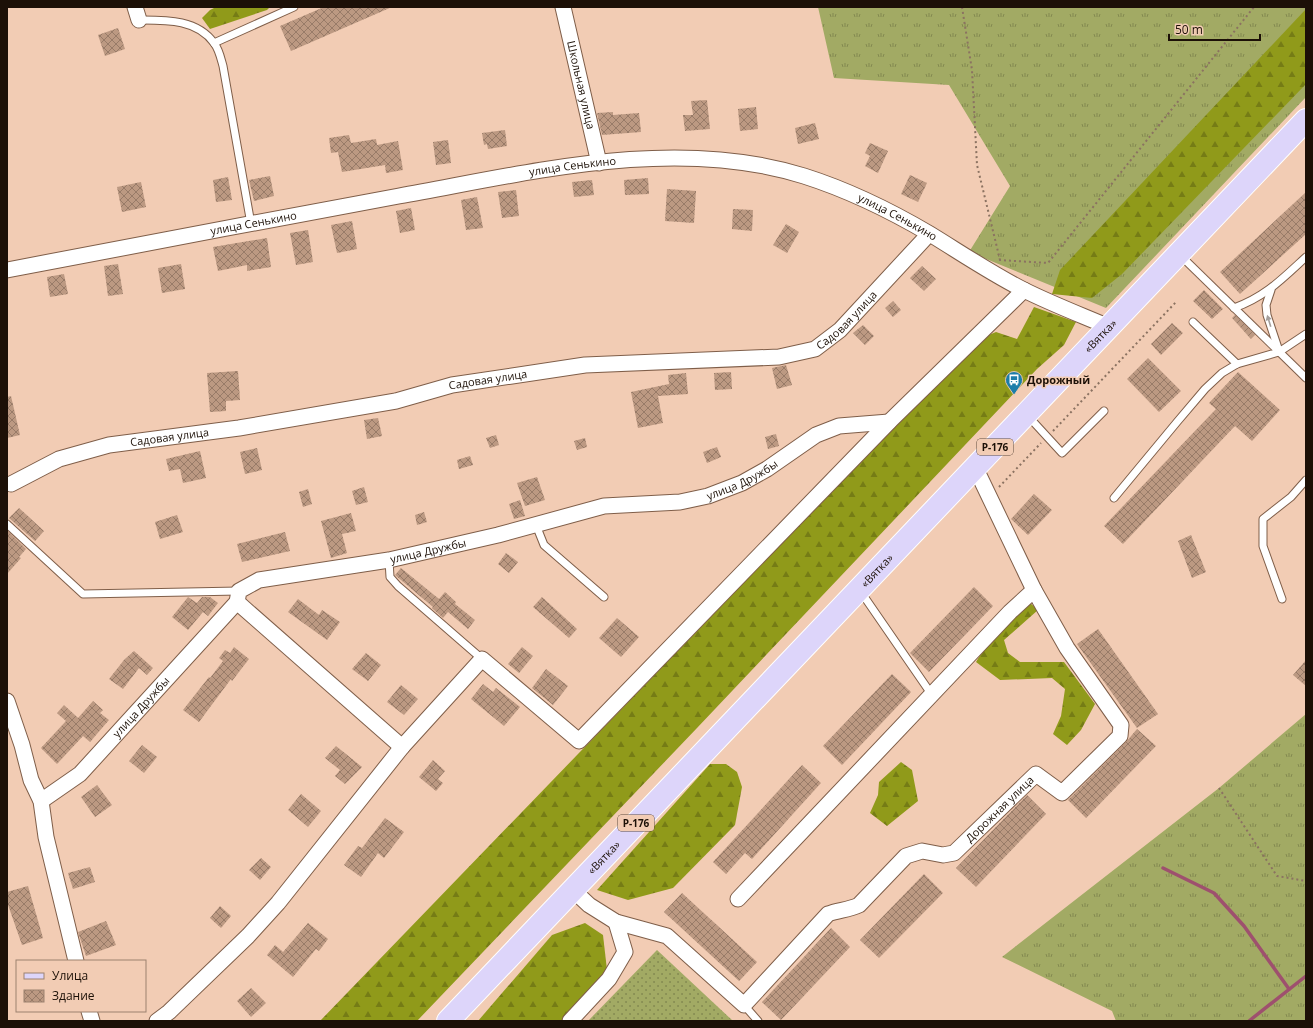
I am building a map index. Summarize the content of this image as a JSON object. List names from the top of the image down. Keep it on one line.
{"streets":{"main road":["«Вятка»","Р-176"],"street":["Школьная улица","улица Сенькино","Садовая улица","улица Дружбы","Дорожная улица"]},"crossings":[["Школьная улица","улица Сенькино"],["улица Сенькино","Садовая улица"],["улица Сенькино","«Вятка»"],["«Вятка»","Дорожная улица"]],"places":{"bus stop":["Дорожный"]},"legend":["Улица","Здание"],"scale_bar":"50 m"}
